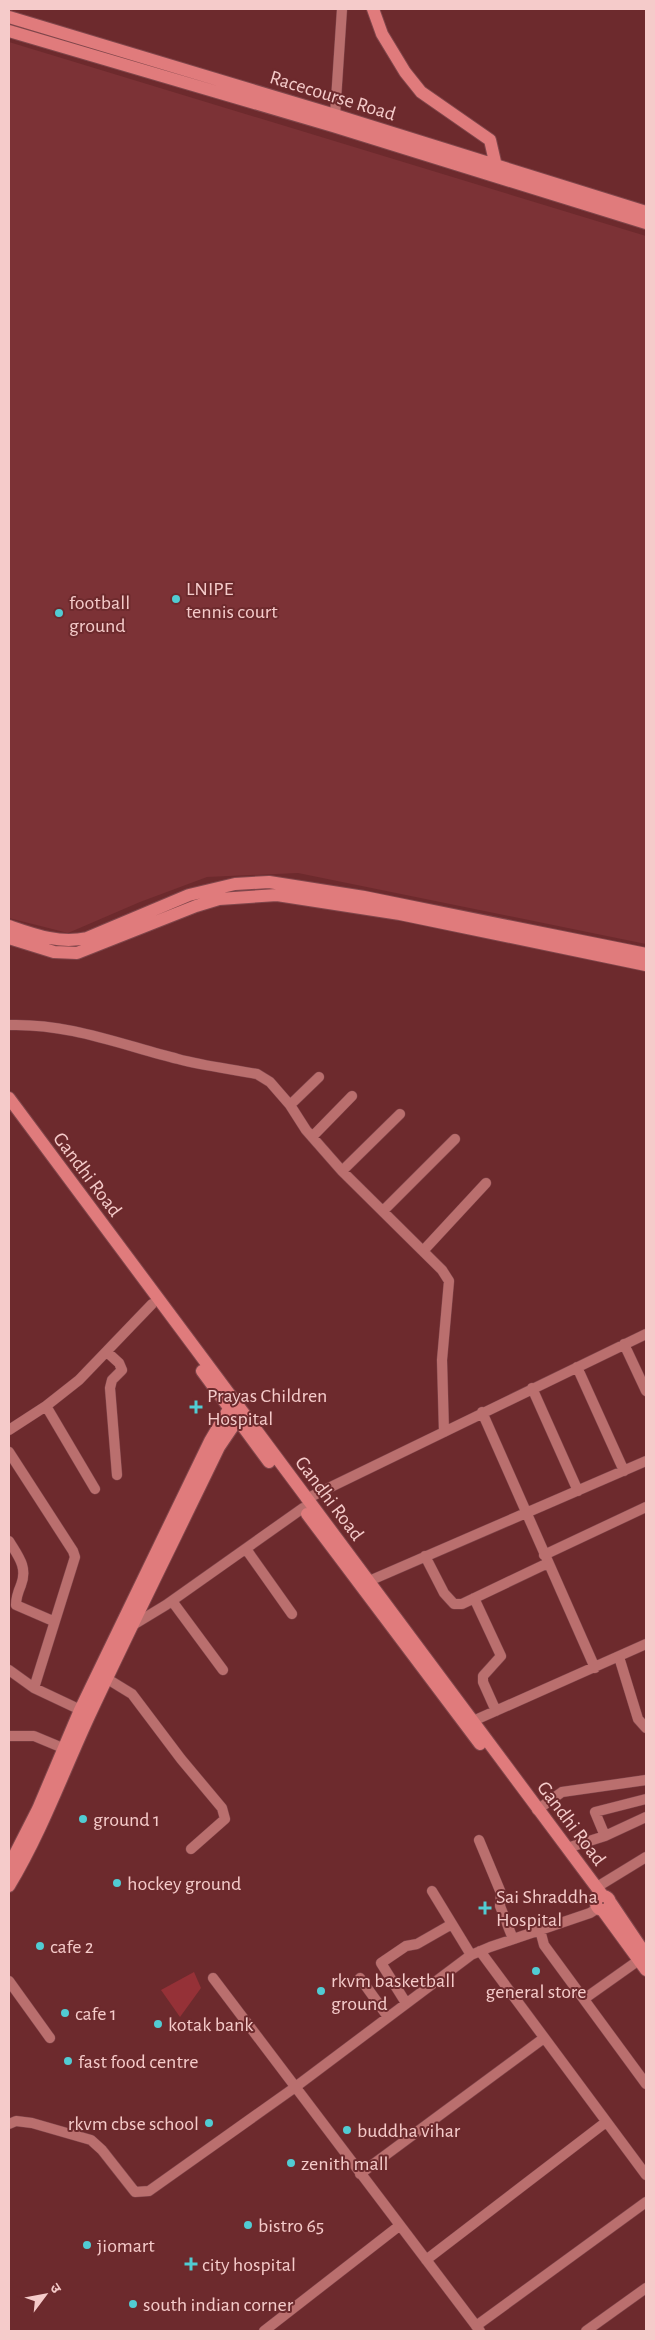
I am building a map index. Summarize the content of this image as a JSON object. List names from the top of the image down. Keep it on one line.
{"streets":{"main road":["Racecourse Road","Gandhi Road"]},"places":{"other":["LNIPE tennis court","football ground","ground 1","hockey ground","cafe 2","general store","rkvm basketball ground","cafe 1","kotak bank","fast food centre","rkvm cbse school","buddha vihar","zenith mall","bistro 65","jiomart","south indian corner"],"health":["Prayas Children Hospital","Sai Shraddha Hospital","city hospital"]},"north":"top right"}
